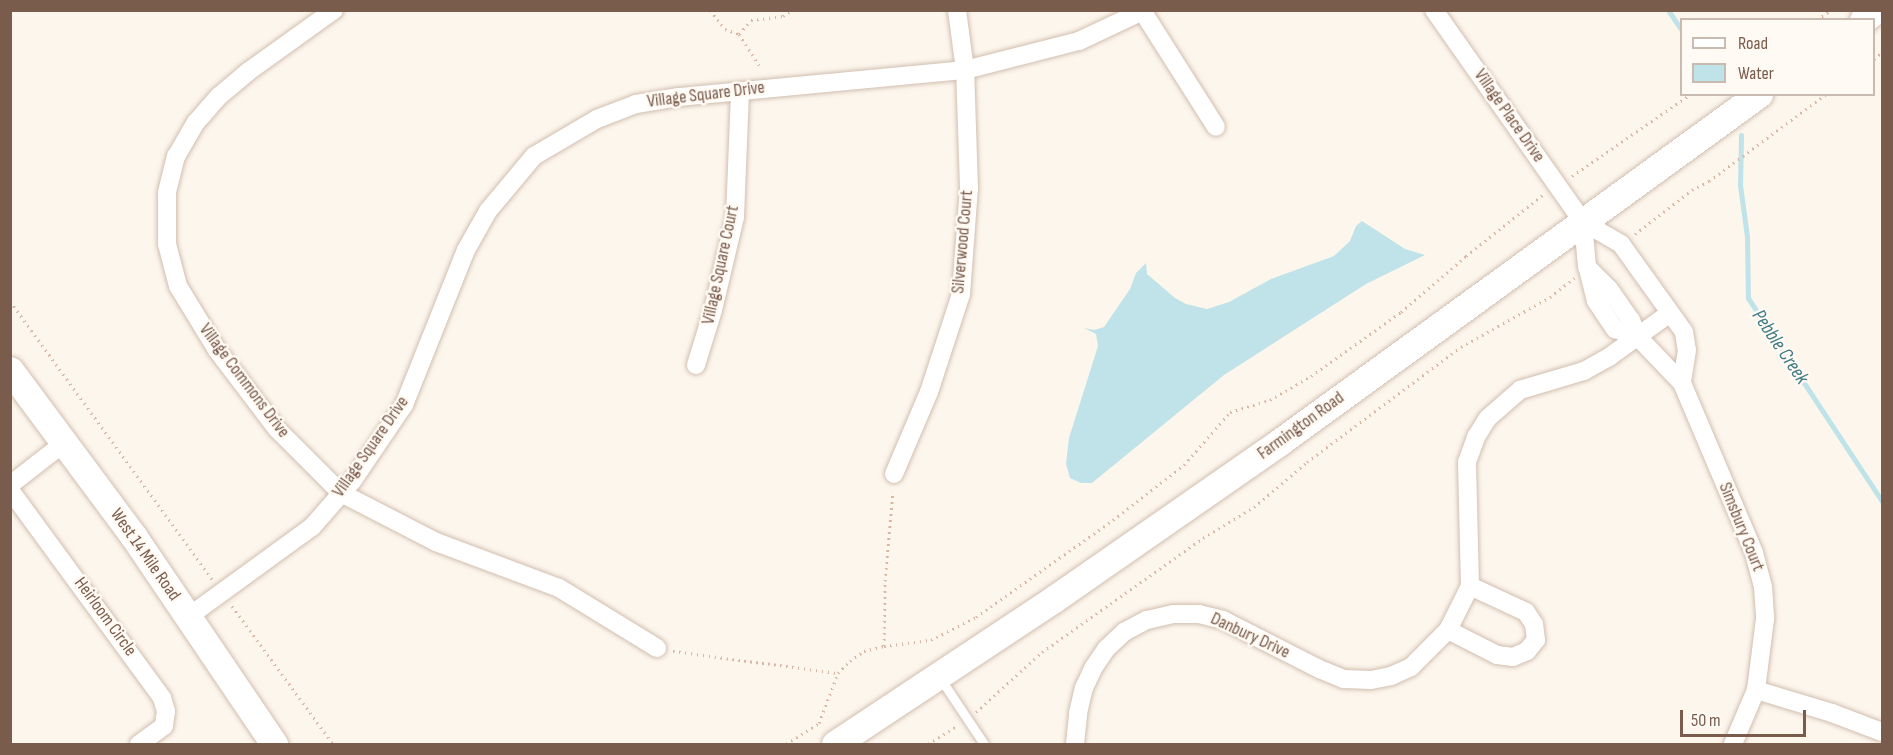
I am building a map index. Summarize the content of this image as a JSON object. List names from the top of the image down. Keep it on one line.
{"streets":{"street":["Village Square Drive","Village Place Drive","Silverwood Court","Village Square Court","Village Commons Drive","Farmington Road","Simsbury Court","West 14 Mile Road","Heirloom Circle","Danbury Drive"]},"crossings":[["Village Square Drive","Silverwood Court"],["Village Square Drive","Village Square Court"],["Village Square Drive","Village Commons Drive"],["Village Square Drive","West 14 Mile Road"],["Village Place Drive","Farmington Road"],["Village Place Drive","Simsbury Court"],["Farmington Road","Simsbury Court"],["Simsbury Court","Danbury Drive"]],"water":["Pebble Creek"],"legend":["Road","Water"],"scale_bar":"50 m"}
